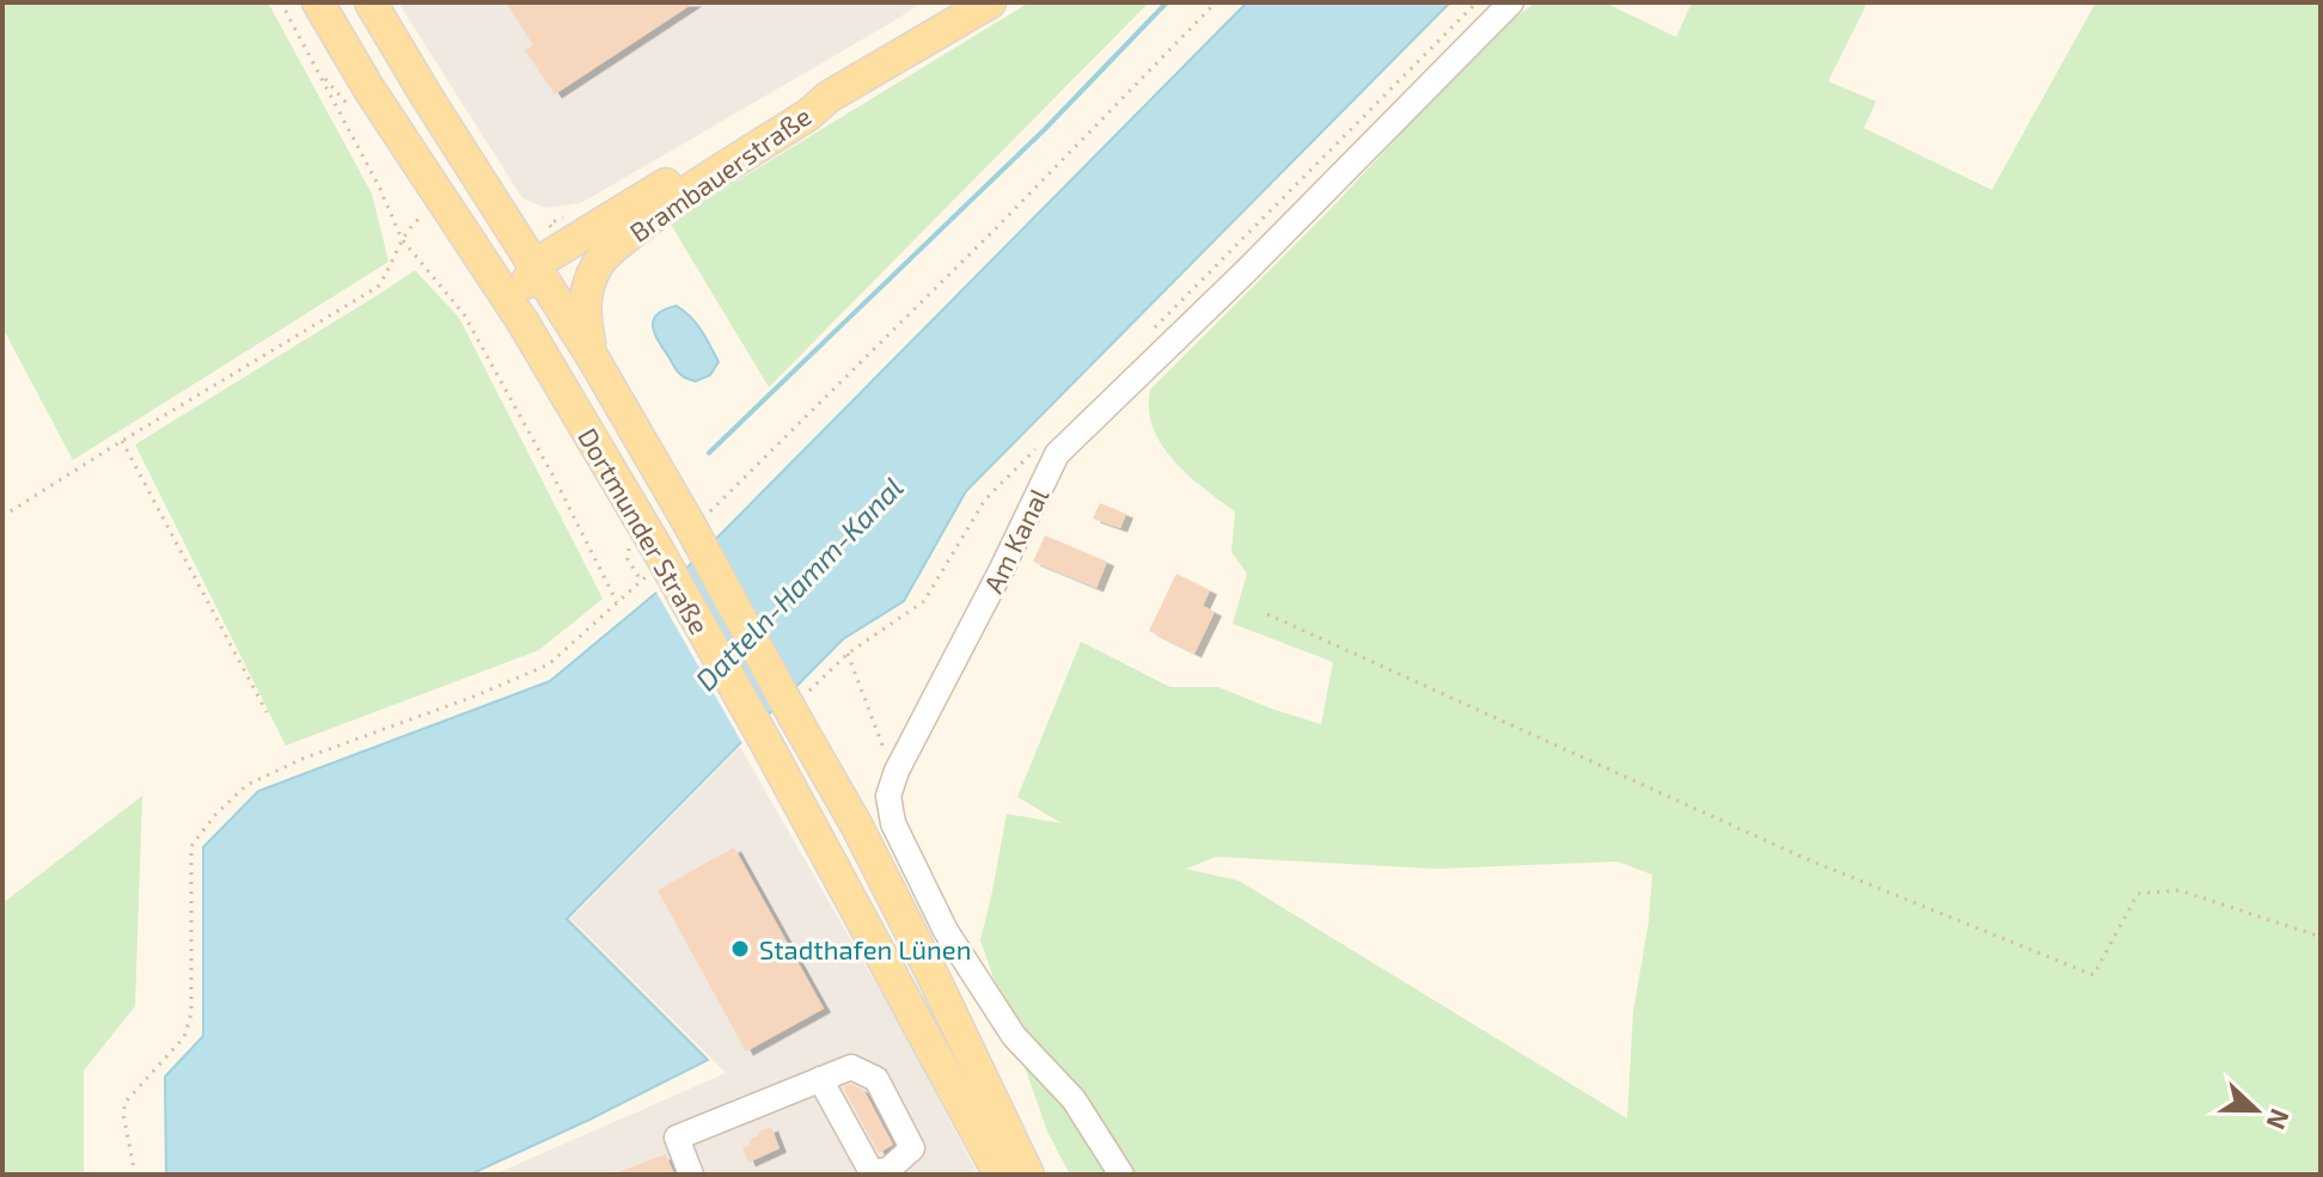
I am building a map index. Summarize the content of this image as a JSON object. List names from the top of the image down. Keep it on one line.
{"streets":{"main road":["Brambauerstraße","Dortmunder Straße"],"lane":["Am Kanal"]},"crossings":[["Brambauerstraße","Dortmunder Straße"]],"water":["Datteln-Hamm-Kanal"],"places":["Stadthafen Lünen"],"north":"right"}
